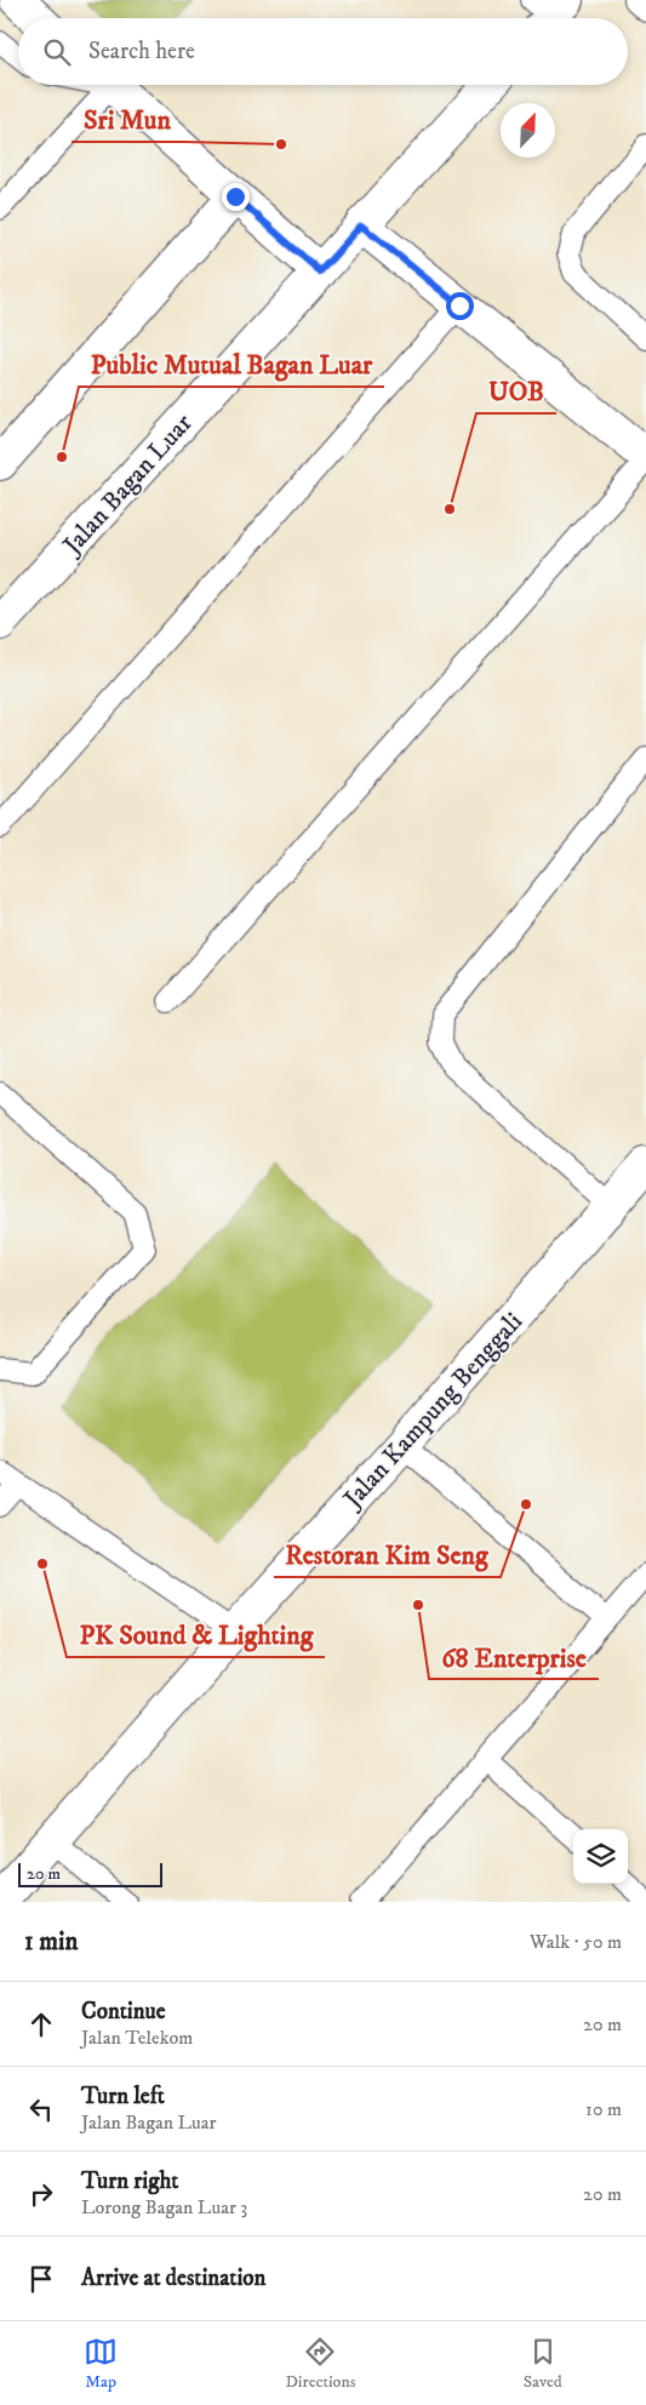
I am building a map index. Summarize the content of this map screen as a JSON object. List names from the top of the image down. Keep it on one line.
{"streets":{"street":["Jalan Bagan Luar","Jalan Kampung Benggali"]},"places":["Sri Mun","Public Mutual Bagan Luar","UOB","Restoran Kim Seng","PK Sound & Lighting","68 Enterprise"],"scale_bar":"20 m","north":"top right","page":{"search":"Search here","scale":"20 m","heading":["1 min","Walk · 50 m"],"list":[["Continue","Jalan Telekom","20 m"],["Turn left","Jalan Bagan Luar","10 m"],["Turn right","Lorong Bagan Luar 3","20 m"],"Arrive at destination"],"nav":["Map","Directions","Saved"]}}
